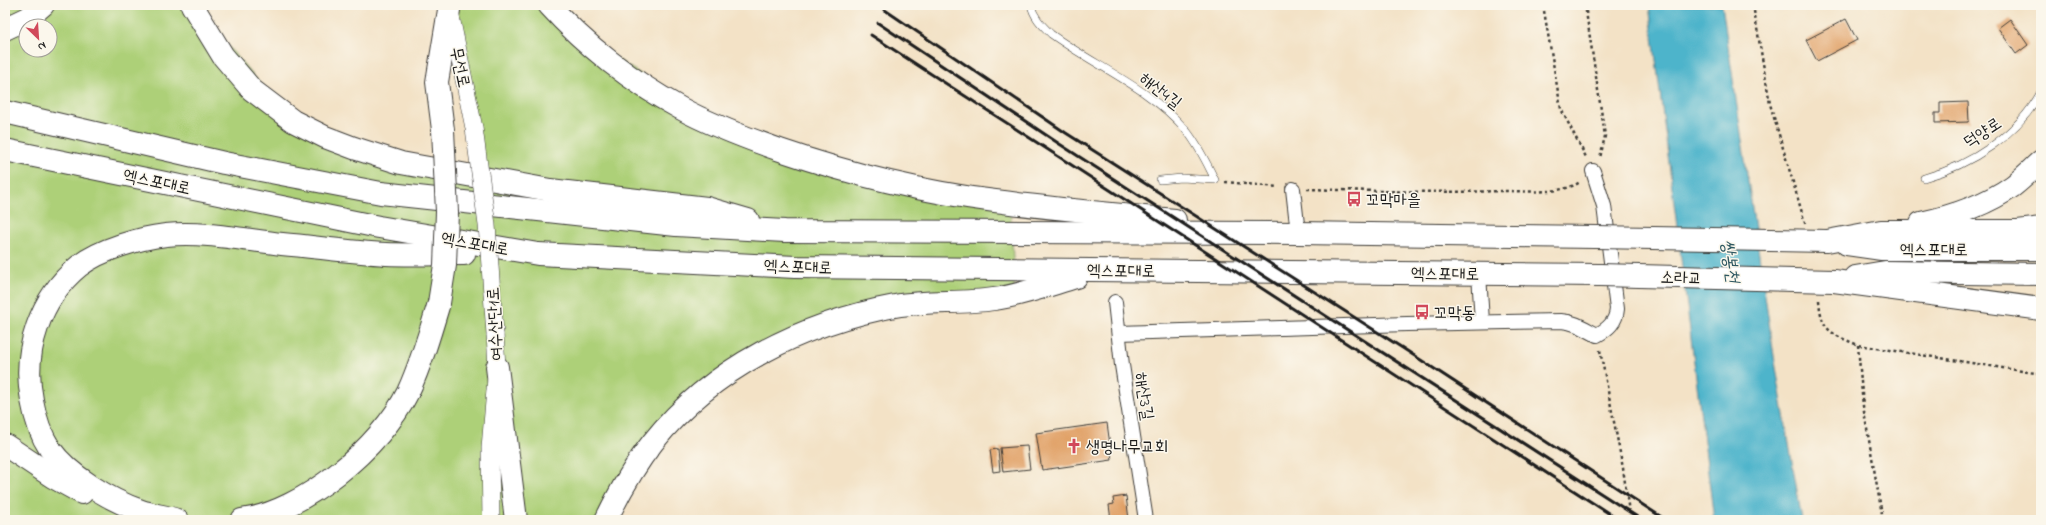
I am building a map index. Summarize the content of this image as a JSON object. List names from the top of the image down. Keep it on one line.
{"streets":{"highway":["엑스포대로","소라교"],"street":["무선로","여수산단1로","해산3길"],"lane":["해산4길","덕양로"]},"crossings":[["무선로","여수산단1로"],["엑스포대로","소라교"]],"water":["쌍봉천"],"places":{"bus stop":["꼬막마을","꼬막동"],"church":["생명나무교회"]},"north":"bottom right"}
